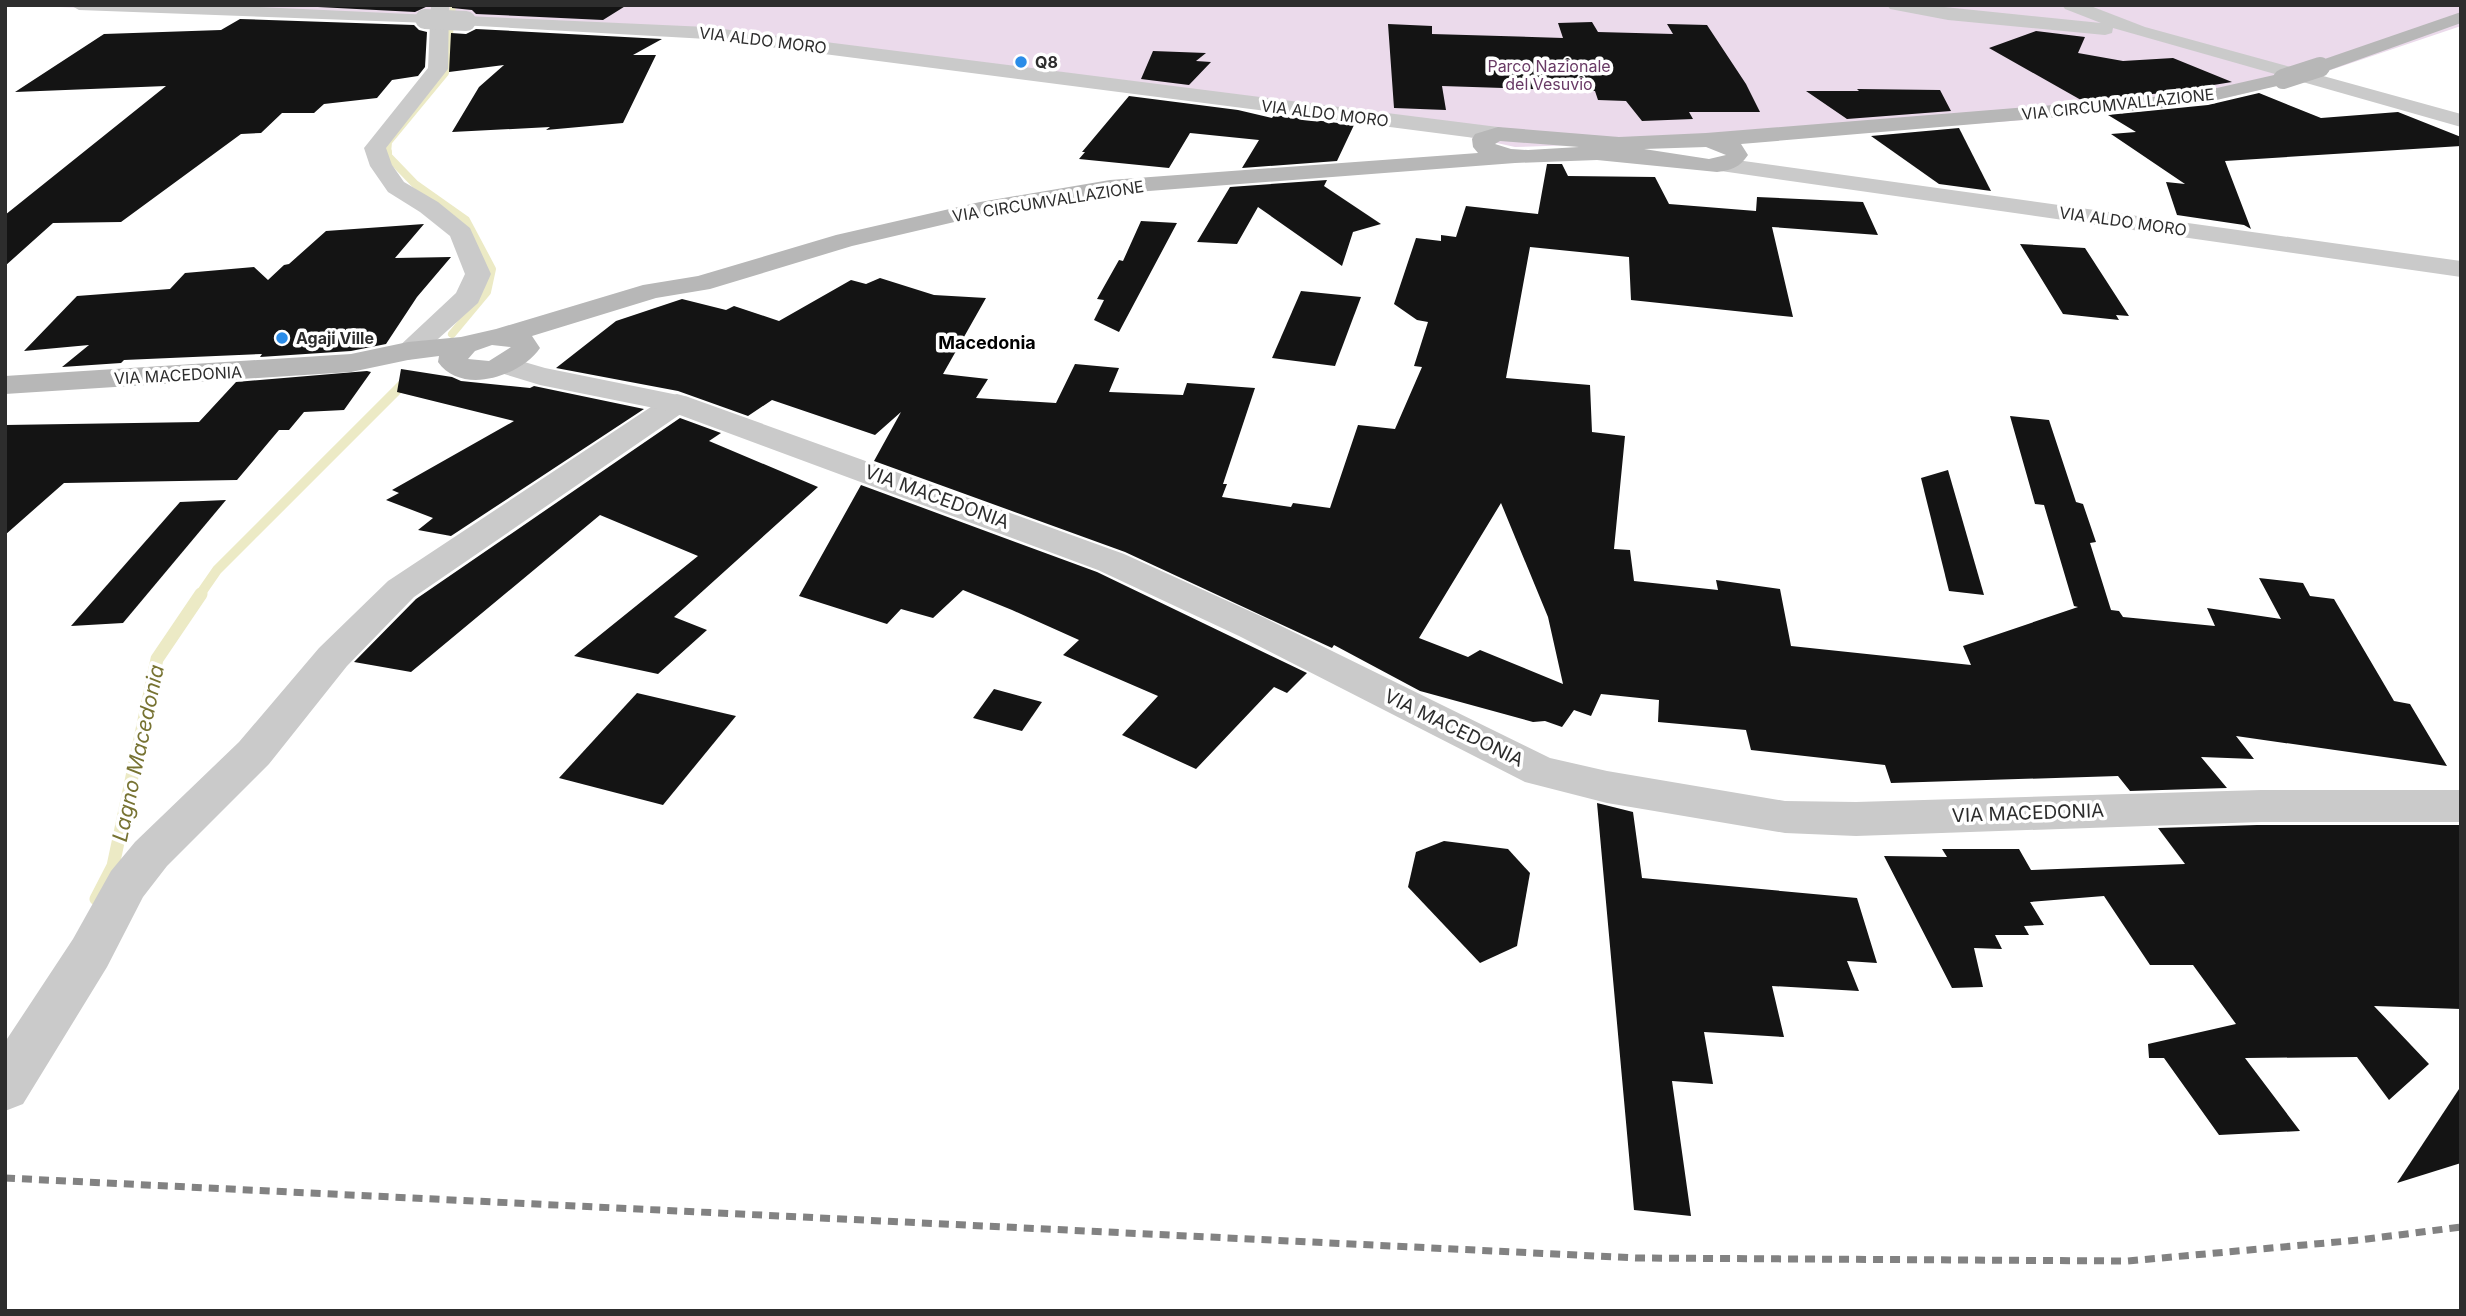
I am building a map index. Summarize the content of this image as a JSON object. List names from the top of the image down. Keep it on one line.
{"streets":{"main road":["VIA CIRCUMVALLAZIONE","VIA MACEDONIA"],"street":["VIA ALDO MORO"]},"crossings":[["VIA ALDO MORO","VIA CIRCUMVALLAZIONE"],["VIA CIRCUMVALLAZIONE","VIA MACEDONIA"]],"districts":["Macedonia"],"water":["Lagno Macedonia"],"parks":["Parco Nazionale del Vesuvio"],"places":["Q8","Agaji Ville"]}
